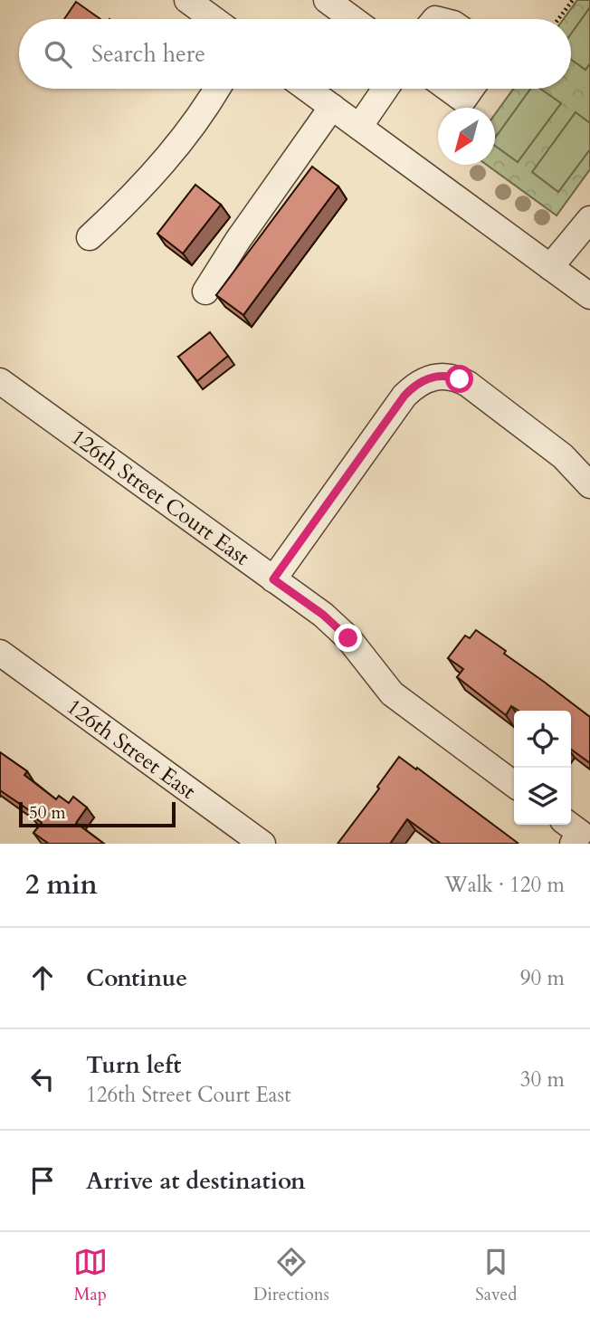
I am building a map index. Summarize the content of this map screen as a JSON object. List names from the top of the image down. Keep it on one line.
{"streets":{"street":["126th Street Court East","126th Street East"]},"scale_bar":"50 m","north":"bottom left","page":{"search":"Search here","scale":"50 m","heading":["2 min","Walk · 120 m"],"list":[["Continue","90 m"],["Turn left","126th Street Court East","30 m"],"Arrive at destination"],"nav":["Map","Directions","Saved"]}}
